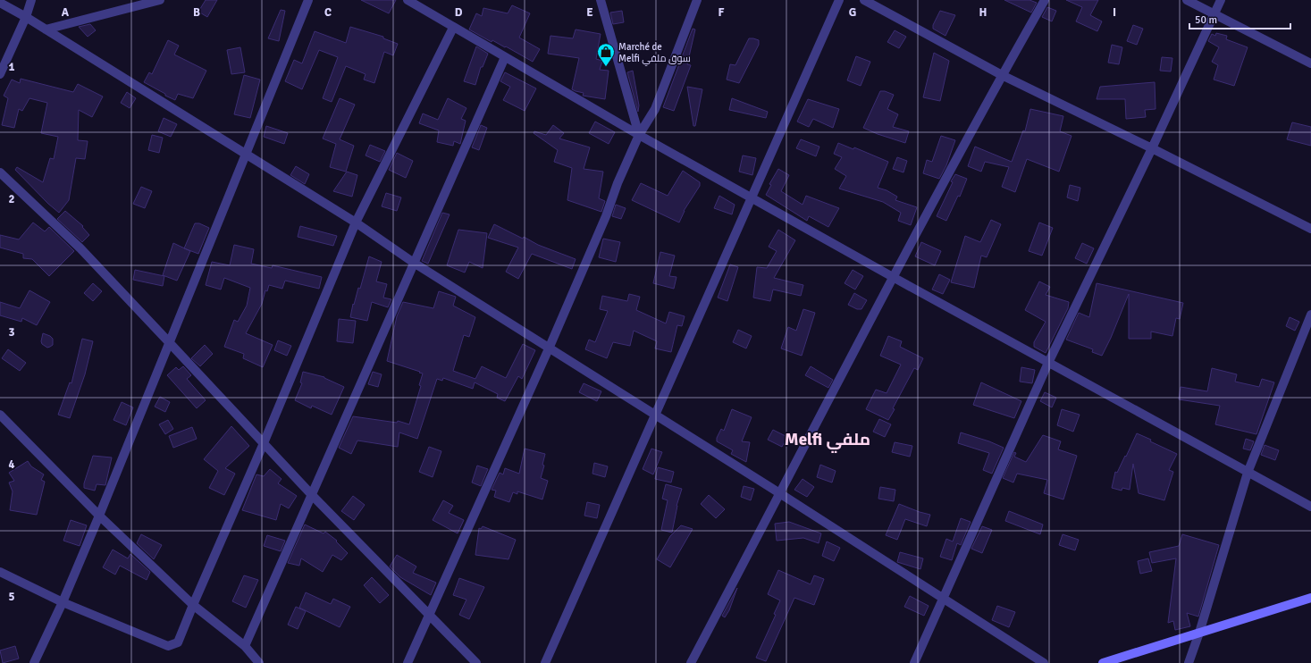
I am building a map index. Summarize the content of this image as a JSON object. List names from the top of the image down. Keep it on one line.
{"districts":["Melfi ملفي"],"places":{"shop":["Marché de Melfi سوق ملفي"]},"scale_bar":"50 m","grid":{"columns":["A","B","C","D","E","F","G","H","I"],"rows":["1","2","3","4","5"]}}
